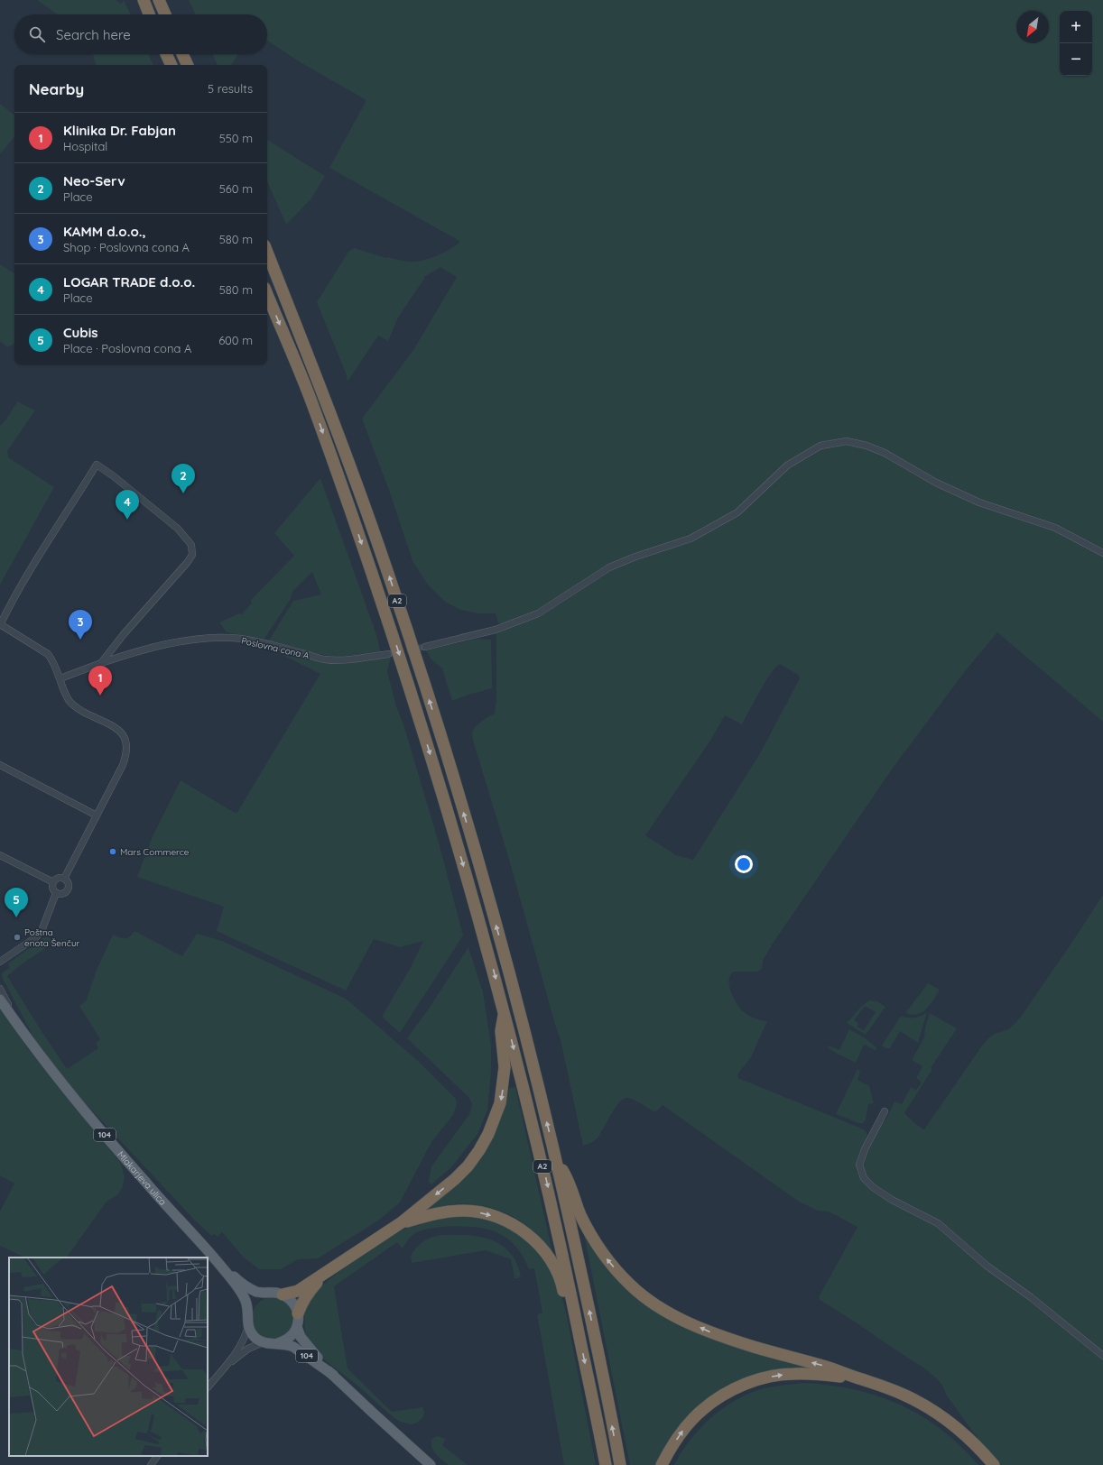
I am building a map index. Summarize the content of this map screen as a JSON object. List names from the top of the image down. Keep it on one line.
{"streets":{"highway":["A2"],"main road":["104","Mlakarjeva ulica"],"street":["Poslovna cona A"]},"crossings":[["104","Mlakarjeva ulica"]],"places":["Mars Commerce","Poštna enota Šenčur"],"north":"bottom left","page":{"map_buttons":["+","−"],"search":"Search here","heading":["Nearby","5 results"],"list":[{"mark":"1","name":"Klinika Dr. Fabjan","note":"Hospital","value":"550 m"},{"mark":"2","name":"Neo-Serv","note":"Place","value":"560 m"},{"mark":"3","name":"KAMM d.o.o.,","note":"Shop · Poslovna cona A","value":"580 m"},{"mark":"4","name":"LOGAR TRADE d.o.o.","note":"Place","value":"580 m"},{"mark":"5","name":"Cubis","note":"Place · Poslovna cona A","value":"600 m"}],"pins":["2","4","3","1","5"]}}
